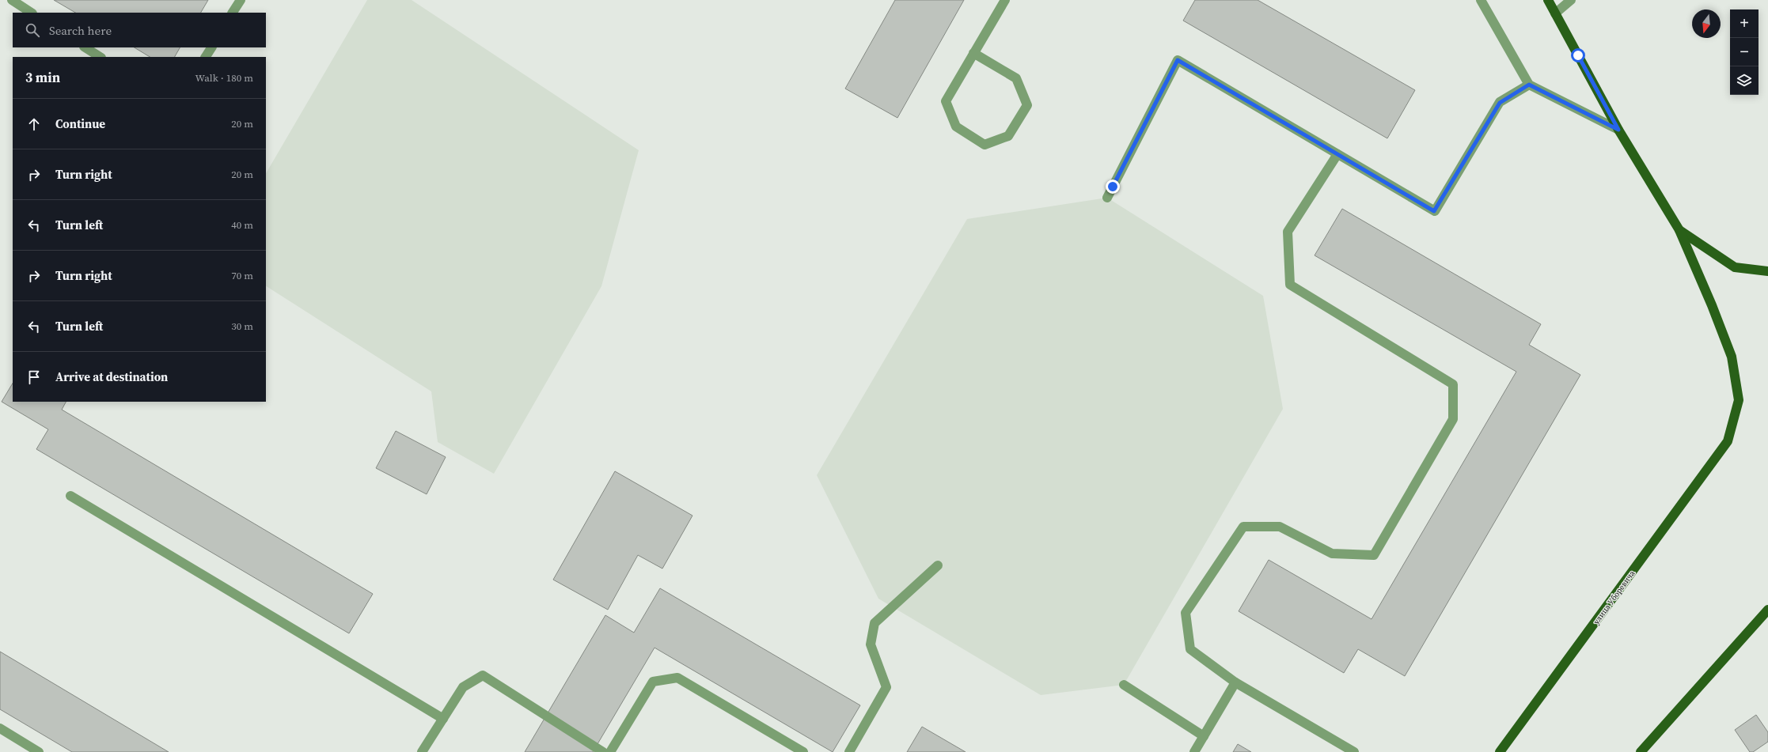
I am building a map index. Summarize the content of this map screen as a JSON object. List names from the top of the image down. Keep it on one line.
{"streets":{"main road":["улица Уборевича"]},"north":"bottom","page":{"map_buttons":["+","−"],"search":"Search here","heading":["3 min","Walk · 180 m"],"list":[["Continue","20 m"],["Turn right","20 m"],["Turn left","40 m"],["Turn right","70 m"],["Turn left","30 m"],"Arrive at destination"]}}
